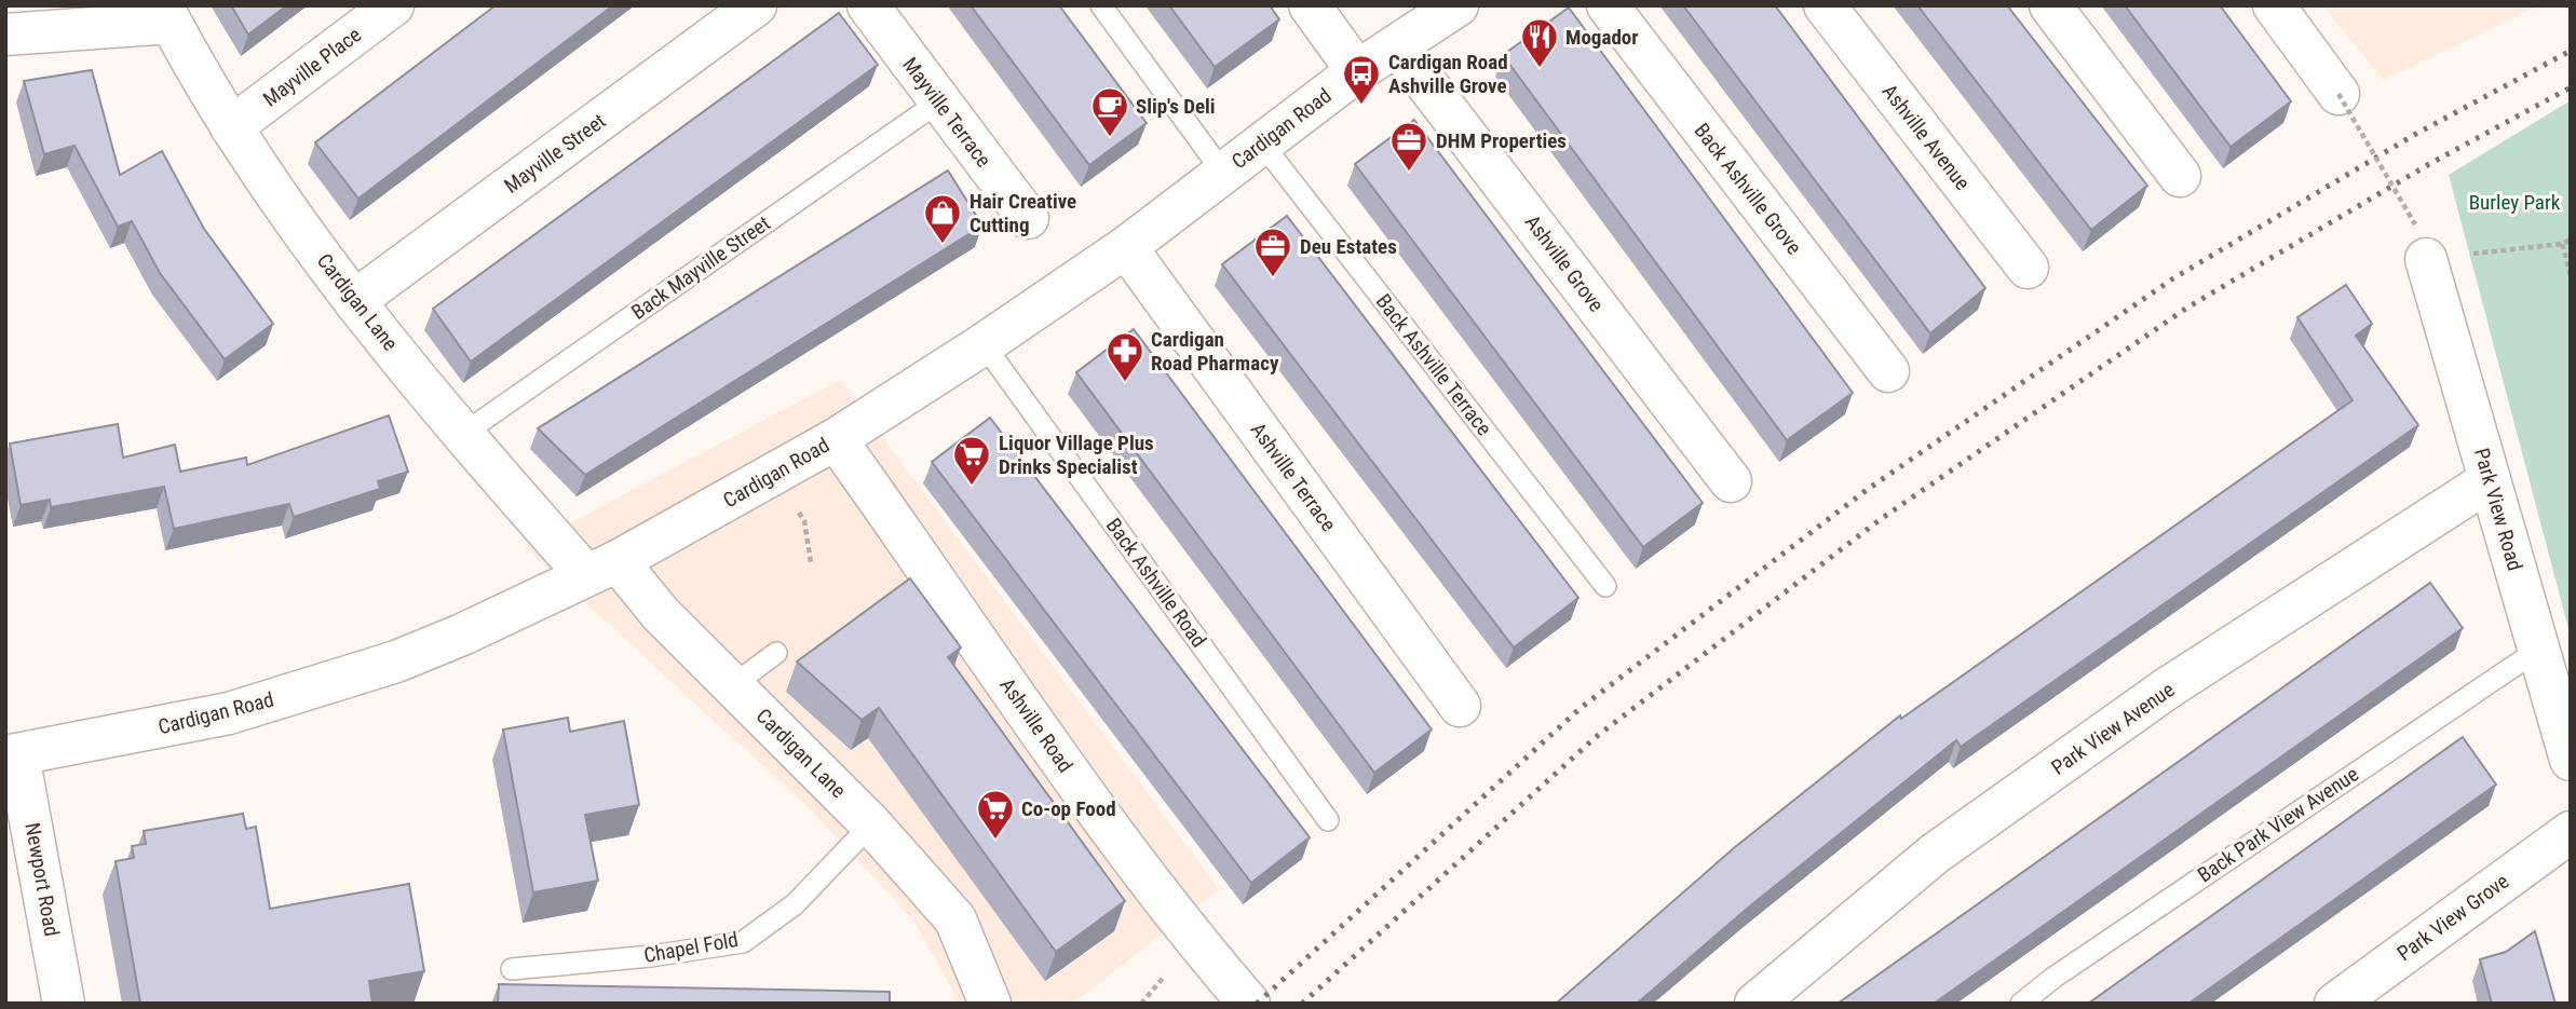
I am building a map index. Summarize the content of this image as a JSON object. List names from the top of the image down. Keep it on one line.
{"streets":{"street":["Mayville Place","Mayville Terrace","Cardigan Road","Ashville Avenue","Mayville Street","Back Ashville Grove","Ashville Grove","Cardigan Lane","Ashville Terrace","Park View Road","Ashville Road","Park View Avenue","Newport Road","Park View Grove"],"lane":["Back Mayville Street","Back Ashville Terrace","Back Ashville Road","Back Park View Avenue","Chapel Fold"]},"crossings":[["Mayville Place","Cardigan Lane"],["Mayville Terrace","Back Mayville Street"],["Cardigan Road","Ashville Grove"],["Cardigan Road","Cardigan Lane"],["Cardigan Road","Back Ashville Terrace"],["Cardigan Road","Ashville Terrace"],["Cardigan Road","Back Ashville Road"],["Cardigan Road","Ashville Road"],["Cardigan Road","Newport Road"],["Mayville Street","Cardigan Lane"],["Back Mayville Street","Cardigan Lane"],["Cardigan Lane","Chapel Fold"],["Park View Road","Park View Avenue"],["Park View Road","Back Park View Avenue"]],"parks":["Burley Park"],"places":{"restaurant":["Mogador"],"bus stop":["Cardigan Road Ashville Grove"],"cafe":["Slip's Deli"],"office":["DHM Properties","Deu Estates"],"shop":["Hair Creative Cutting"],"pharmacy":["Cardigan Road Pharmacy"],"supermarket":["Liquor Village Plus Drinks Specialist","Co-op Food"]}}
